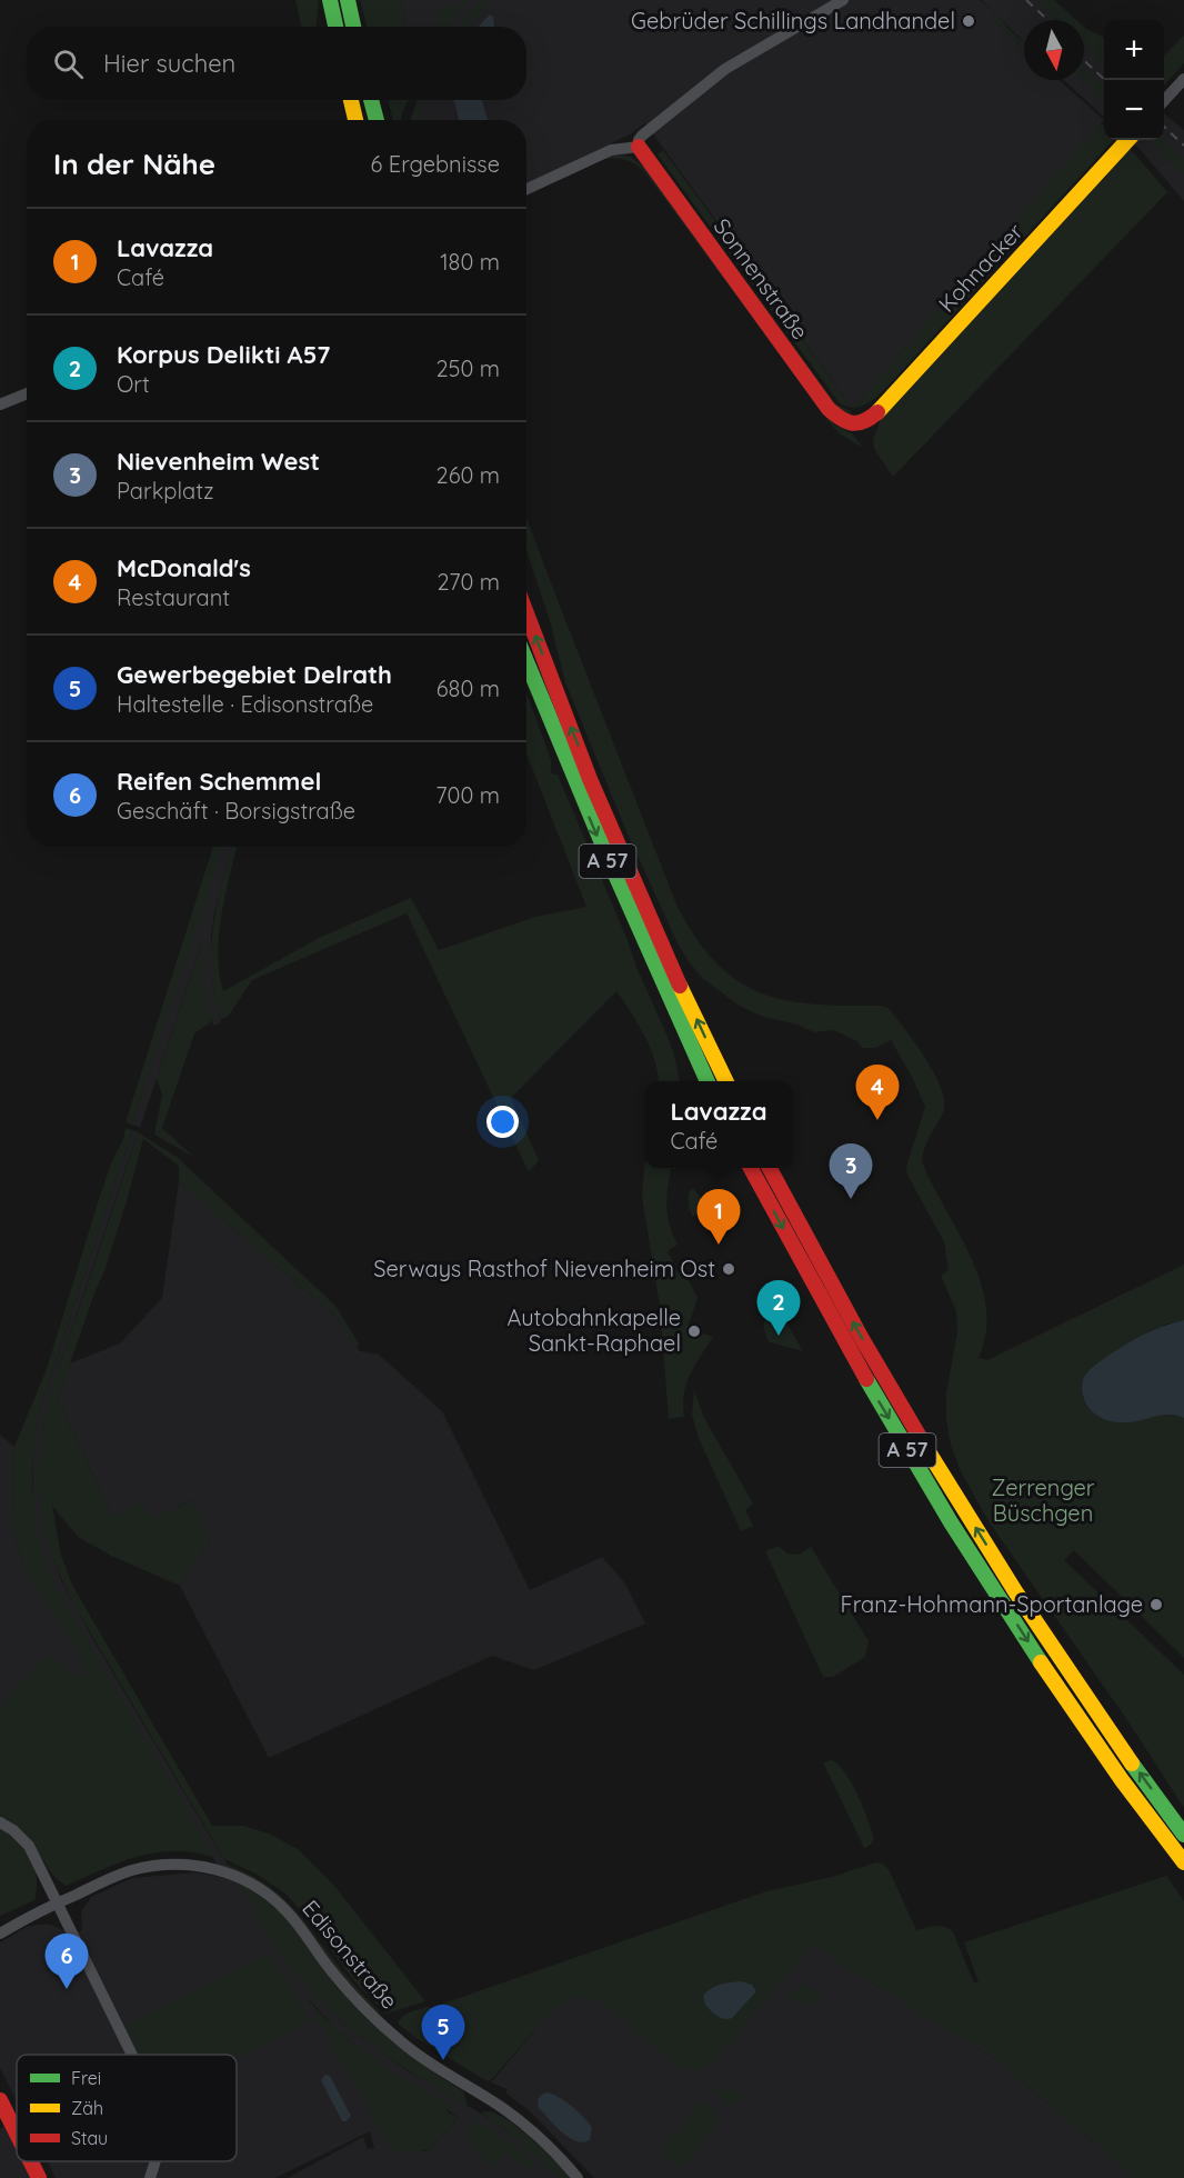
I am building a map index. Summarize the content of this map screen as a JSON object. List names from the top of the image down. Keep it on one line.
{"streets":{"main road":["Kohnacker","Sonnenstraße","A 57"],"street":["Edisonstraße"]},"crossings":[["Kohnacker","Sonnenstraße"]],"parks":["Zerrenger Büschgen"],"places":["Gebrüder Schillings Landhandel","Serways Rasthof Nievenheim Ost","Autobahnkapelle Sankt-Raphael","Franz-Hohmann-Sportanlage"],"legend":["Frei","Zäh","Stau"],"north":"bottom","page":{"map_buttons":["+","−"],"search":"Hier suchen","heading":["In der Nähe","6 Ergebnisse"],"list":[{"mark":"1","name":"Lavazza","note":"Café","value":"180 m"},{"mark":"2","name":"Korpus Delikti A57","note":"Ort","value":"250 m"},{"mark":"3","name":"Nievenheim West","note":"Parkplatz","value":"260 m"},{"mark":"4","name":"McDonald's","note":"Restaurant","value":"270 m"},{"mark":"5","name":"Gewerbegebiet Delrath","note":"Haltestelle · Edisonstraße","value":"680 m"},{"mark":"6","name":"Reifen Schemmel","note":"Geschäft · Borsigstraße","value":"700 m"}],"pins":["4","3","1","2","6","5"],"popup":["Lavazza","Café"]}}
